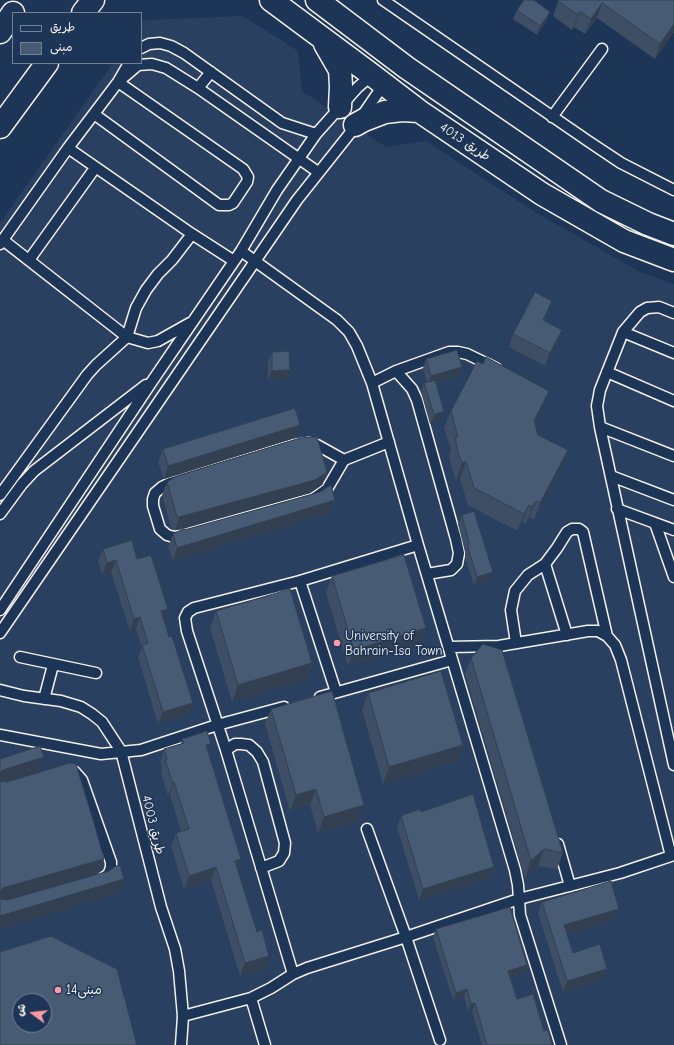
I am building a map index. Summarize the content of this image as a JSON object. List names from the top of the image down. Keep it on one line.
{"streets":{"street":["طريق 4013"],"lane":["طريق 4003"]},"places":["University of Bahrain-Isa Town","مبنى14"],"legend":["طريق","مبنى"],"north":"left"}
